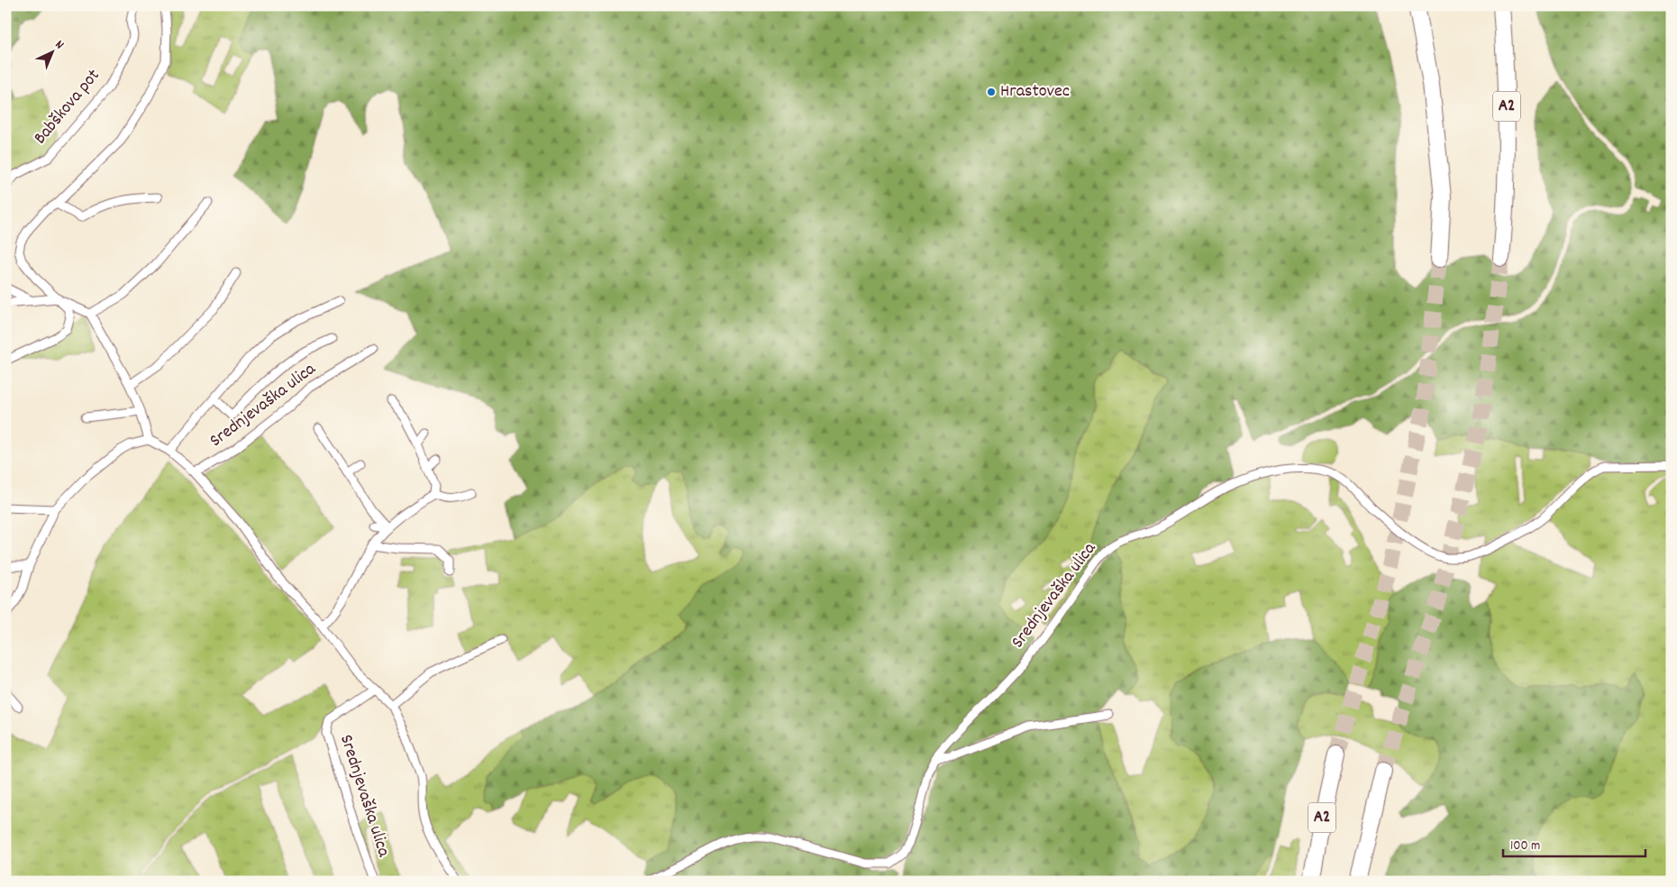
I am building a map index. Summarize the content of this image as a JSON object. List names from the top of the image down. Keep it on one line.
{"streets":{"highway":["A2"],"street":["Babškova pot","Srednjevaška ulica"]},"places":["Hrastovec"],"scale_bar":"100 m","north":"top right"}
